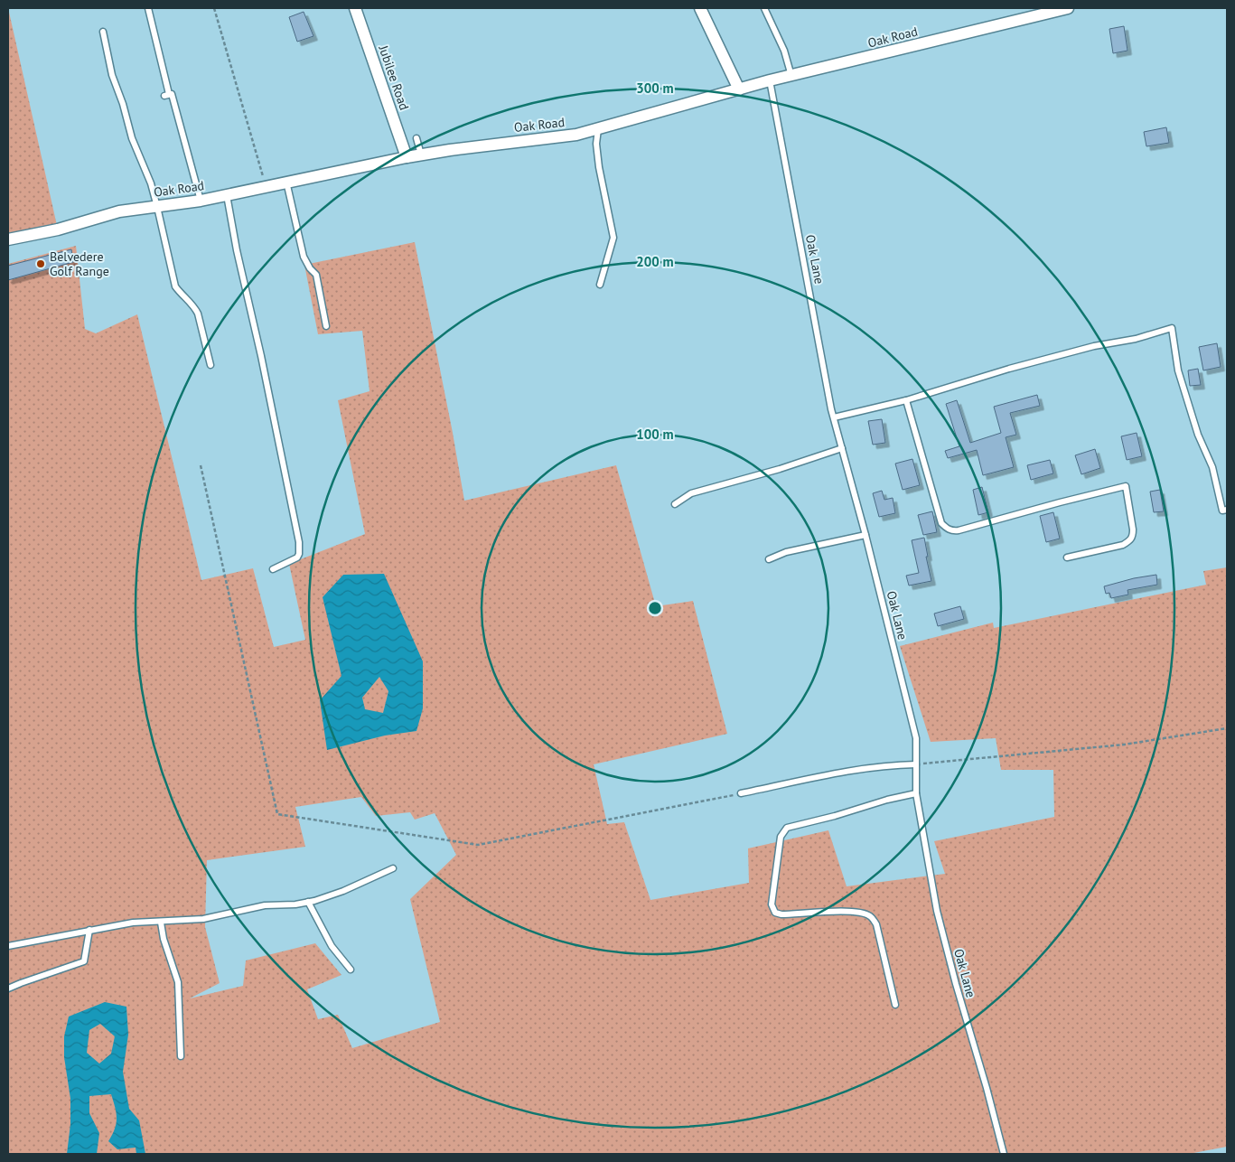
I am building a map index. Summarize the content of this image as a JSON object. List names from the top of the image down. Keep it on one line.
{"streets":{"street":["Oak Road","Jubilee Road"],"lane":["Oak Lane"]},"crossings":[["Oak Road","Jubilee Road"],["Oak Road","Oak Lane"]],"places":["Belvedere Golf Range"],"rings":["300 m","200 m","100 m"]}
